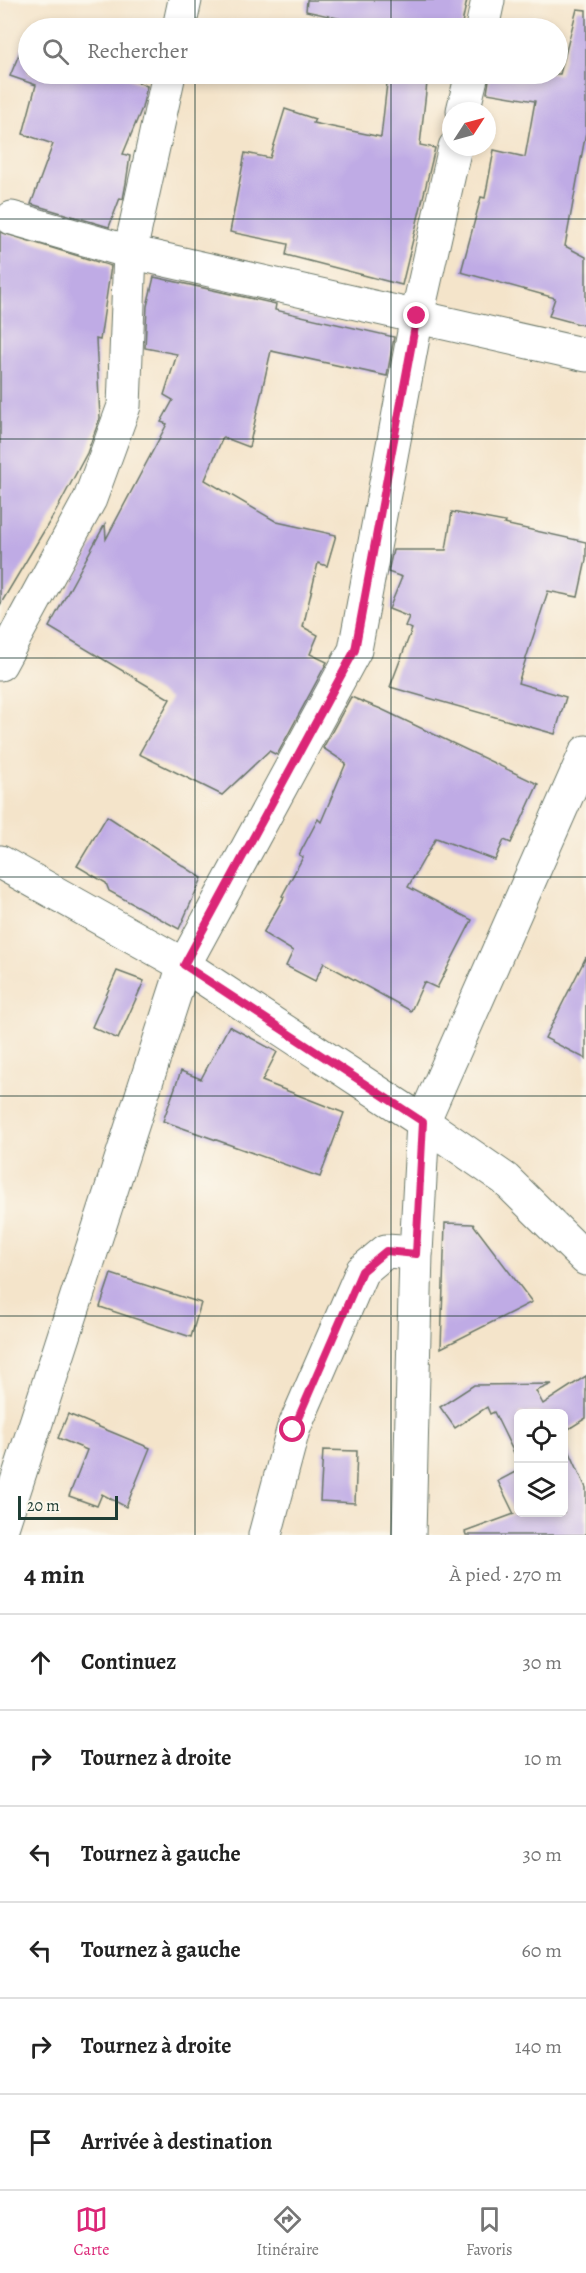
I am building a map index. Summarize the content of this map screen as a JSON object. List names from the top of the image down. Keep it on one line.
{"scale_bar":"20 m","north":"top right","page":{"search":"Rechercher","scale":"20 m","heading":["4 min","À pied · 270 m"],"list":[["Continuez","30 m"],["Tournez à droite","10 m"],["Tournez à gauche","30 m"],["Tournez à gauche","60 m"],["Tournez à droite","140 m"],"Arrivée à destination"],"nav":["Carte","Itinéraire","Favoris"]}}
